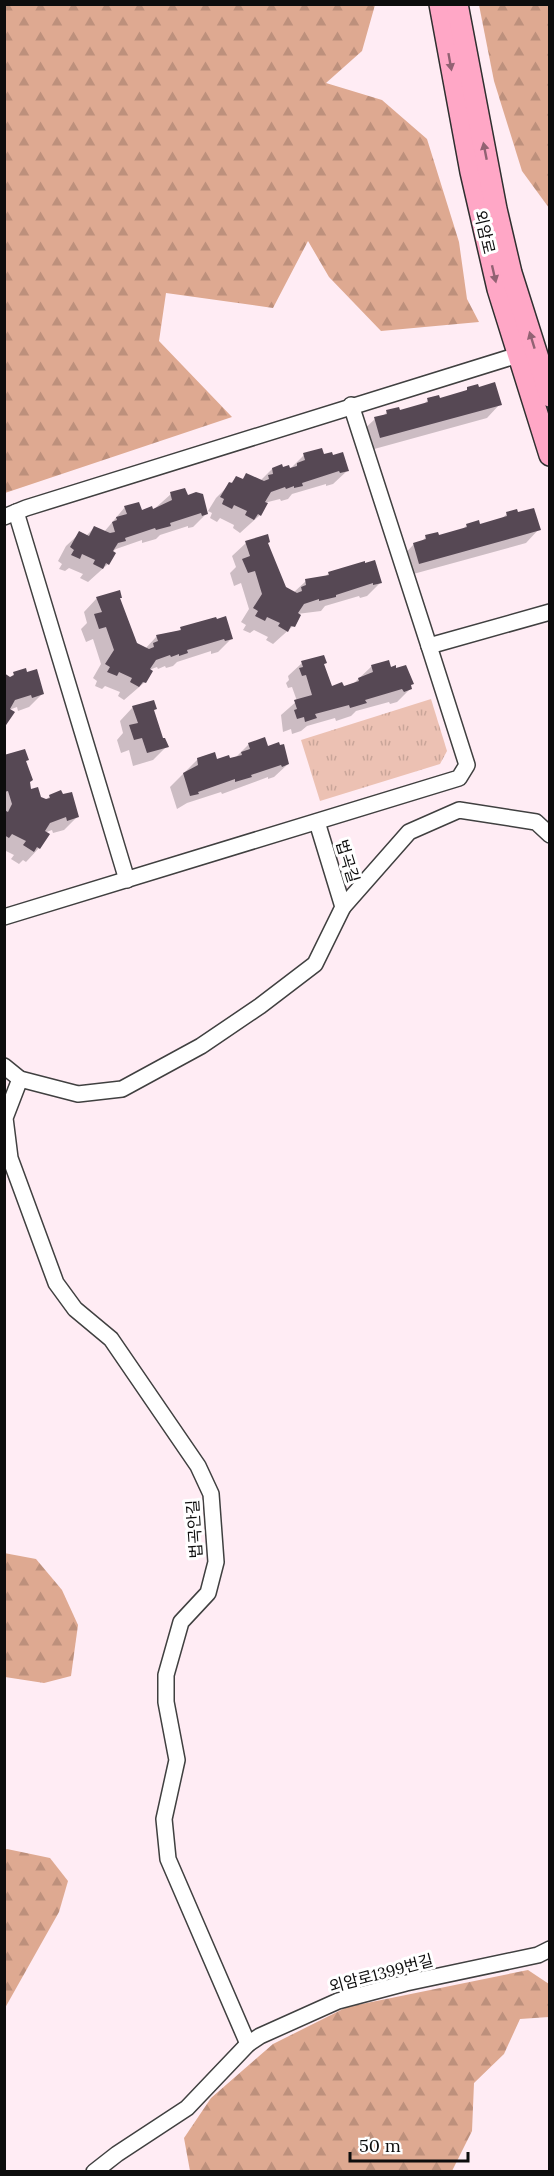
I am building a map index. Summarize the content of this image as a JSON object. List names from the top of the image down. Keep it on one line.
{"streets":{"main road":["외암로"],"street":["법곡길","법곡안길","외암로1399번길"]},"crossings":[["법곡길","법곡안길"],["법곡안길","외암로1399번길"]],"scale_bar":"50 m"}
